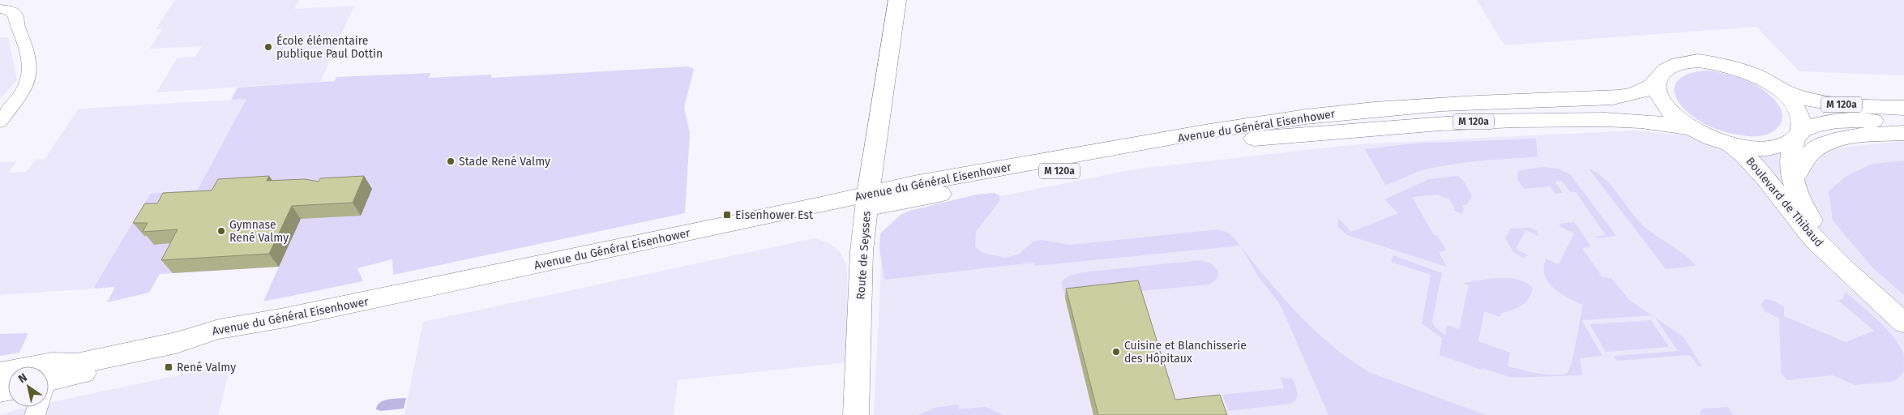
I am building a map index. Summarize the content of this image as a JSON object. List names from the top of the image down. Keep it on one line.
{"streets":{"main road":["M 120a","Avenue du Général Eisenhower","Boulevard de Thibaud","Route de Seysses"]},"crossings":[["M 120a","Boulevard de Thibaud"],["Avenue du Général Eisenhower","Route de Seysses"]],"places":{"other":["École élémentaire publique Paul Dottin","Stade René Valmy","Gymnase René Valmy","Cuisine et Blanchisserie des Hôpitaux"],"transit":["Eisenhower Est","René Valmy"]},"north":"top left"}
